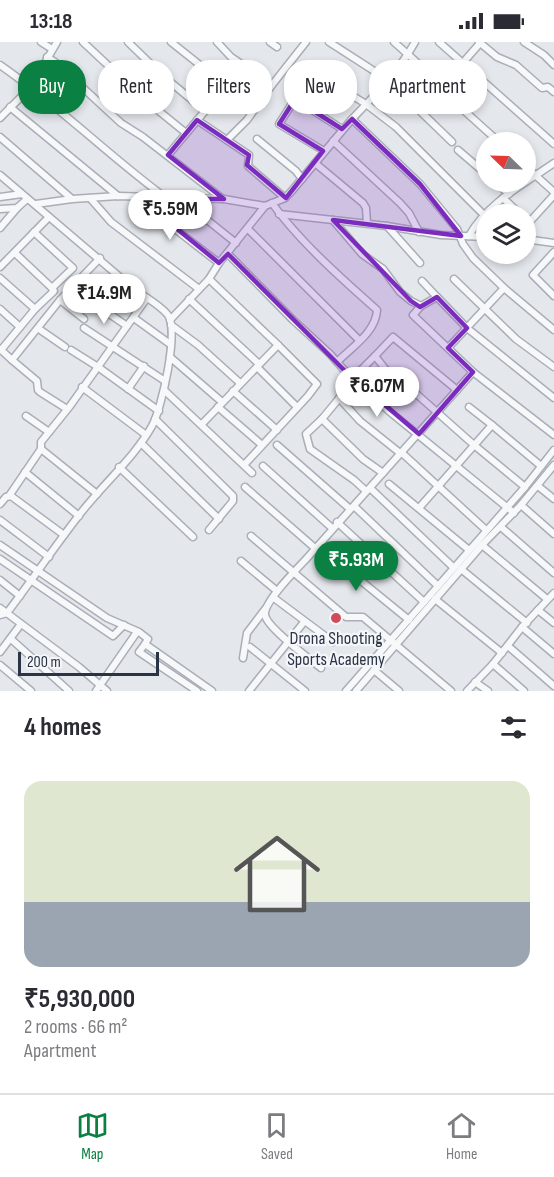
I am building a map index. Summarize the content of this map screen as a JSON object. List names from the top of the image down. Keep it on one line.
{"places":["Drona Shooting Sports Academy"],"scale_bar":"200 m","north":"top left","page":{"status":"13:18","chip":["Buy","Rent","Filters","New","Apartment"],"price":["₹5.59M","₹14.9M","₹6.07M","₹5.93M"],"scale":"200 m","heading":"4 homes","list":[{"name":"₹5,930,000","note":"2 rooms · 66 m² · Apartment"}],"tabs":["Map","Saved","Home"]}}
